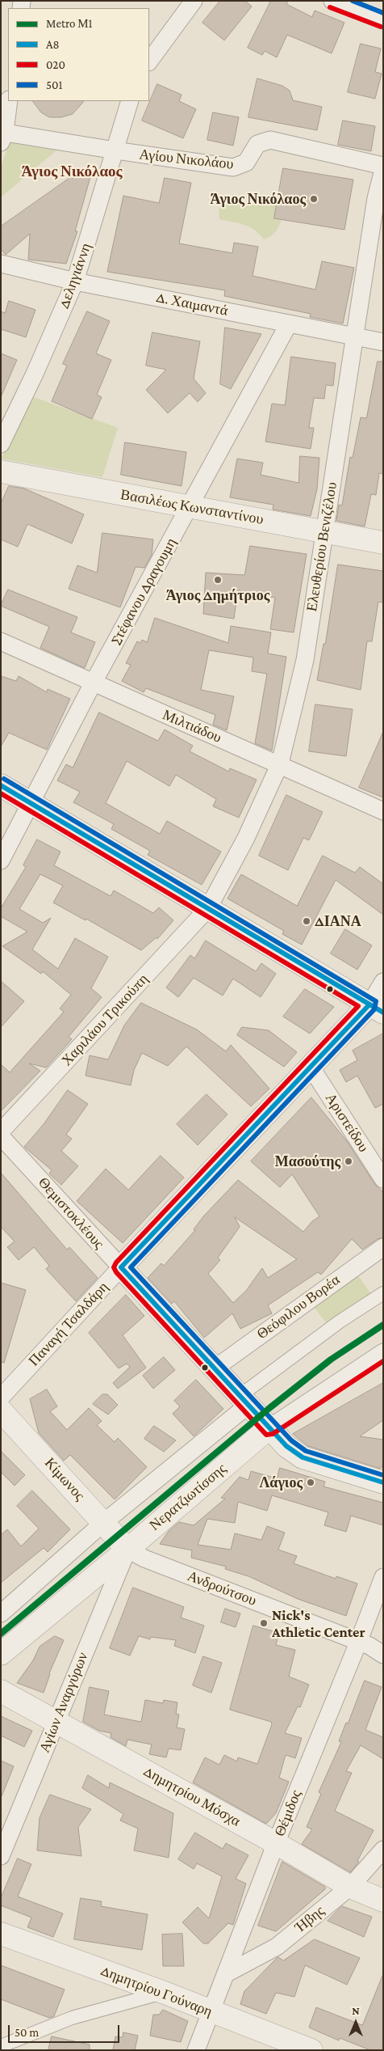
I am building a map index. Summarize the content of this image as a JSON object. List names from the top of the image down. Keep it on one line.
{"streets":{"street":["Αγίου Νικολάου","Δεληγιάννη","Δ. Χαιμαντά","Βασιλέως Κωνσταντίνου","Ελευθερίου Βενιζέλου","Στέφανου Δραγουμη","Μιλτιάδου","Χαριλάου Τρικούπη","Αριστείδου","Θεμιστοκλέους","Θεόφιλου Βορέα","Παναγή Τσαλδάρη","Κίμωνος","Νερατζιωτίσσης","Ανδρούτσου","Αγίων Αναργύρων","Δημητρίου Μόσχα","Θέμιδος","Ήβης","Δημητρίου Γούναρη"]},"crossings":[["Αγίου Νικολάου","Δεληγιάννη"],["Δεληγιάννη","Δ. Χαιμαντά"],["Δ. Χαιμαντά","Ελευθερίου Βενιζέλου"],["Δ. Χαιμαντά","Στέφανου Δραγουμη"],["Βασιλέως Κωνσταντίνου","Ελευθερίου Βενιζέλου"],["Βασιλέως Κωνσταντίνου","Στέφανου Δραγουμη"],["Ελευθερίου Βενιζέλου","Μιλτιάδου"],["Ελευθερίου Βενιζέλου","Χαριλάου Τρικούπη"],["Στέφανου Δραγουμη","Μιλτιάδου"],["Αριστείδου","Παναγή Τσαλδάρη"],["Θεμιστοκλέους","Θεόφιλου Βορέα"],["Θεμιστοκλέους","Παναγή Τσαλδάρη"],["Θεμιστοκλέους","Νερατζιωτίσσης"],["Κίμωνος","Νερατζιωτίσσης"],["Κίμωνος","Ανδρούτσου"],["Κίμωνος","Αγίων Αναργύρων"],["Νερατζιωτίσσης","Ανδρούτσου"],["Νερατζιωτίσσης","Αγίων Αναργύρων"],["Ανδρούτσου","Αγίων Αναργύρων"],["Ανδρούτσου","Θέμιδος"],["Αγίων Αναργύρων","Δημητρίου Μόσχα"],["Δημητρίου Μόσχα","Θέμιδος"],["Δημητρίου Μόσχα","Ήβης"],["Θέμιδος","Ήβης"],["Θέμιδος","Δημητρίου Γούναρη"]],"districts":["Άγιος Νικόλαος"],"places":["Άγιος Νικόλαος","Άγιος Δημήτριος","ΔΙΑΝΑ","Μασούτης","Λάγιος","Nick's Athletic Center"],"lines":["transit line 501","transit line 020","transit line A8","metro line Μ1"],"legend":["Metro Μ1","A8","020","501"],"scale_bar":"50 m","north":"top"}
